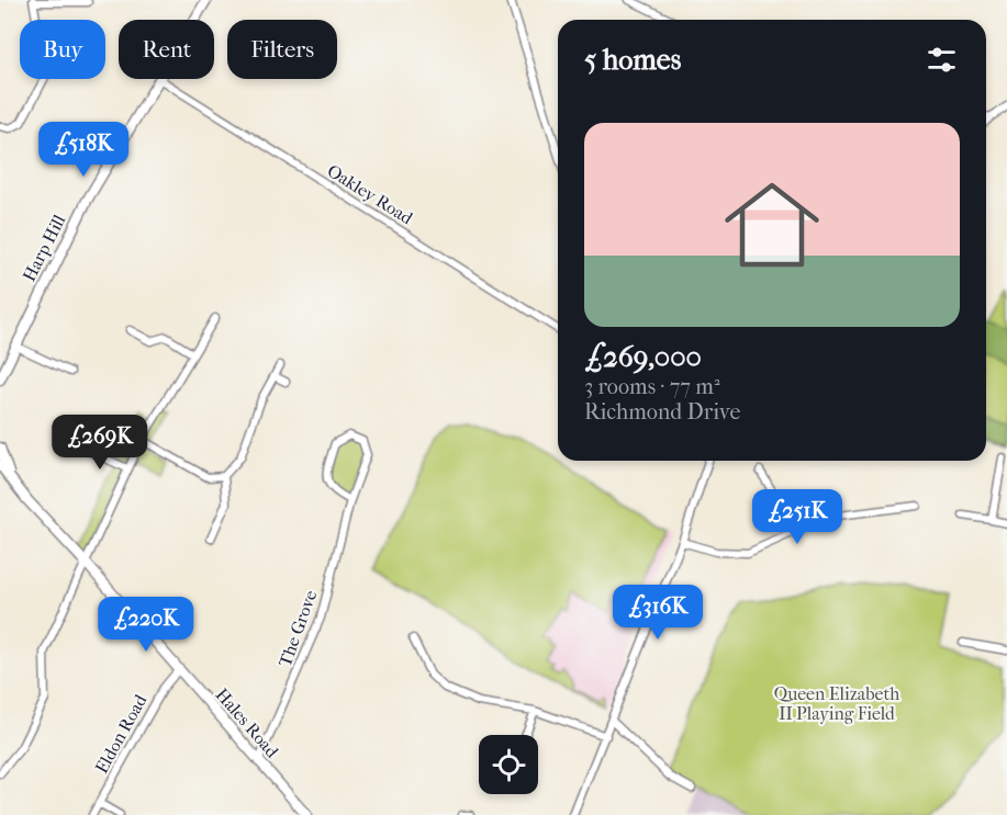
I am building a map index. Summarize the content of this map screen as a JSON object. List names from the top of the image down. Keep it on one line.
{"streets":{"main road":["Harp Hill","Hales Road"],"street":["Oakley Road","The Grove","Eldon Road"]},"crossings":[["Oakley Road","Harp Hill"],["The Grove","Hales Road"],["Hales Road","Eldon Road"]],"parks":["Queen Elizabeth II Playing Field"],"page":{"chip":["Buy","Rent","Filters"],"heading":"5 homes","list":[{"name":"£269,000","note":"3 rooms · 77 m² · Richmond Drive"}],"price":["£518K","£269K","£251K","£316K","£220K"]}}
